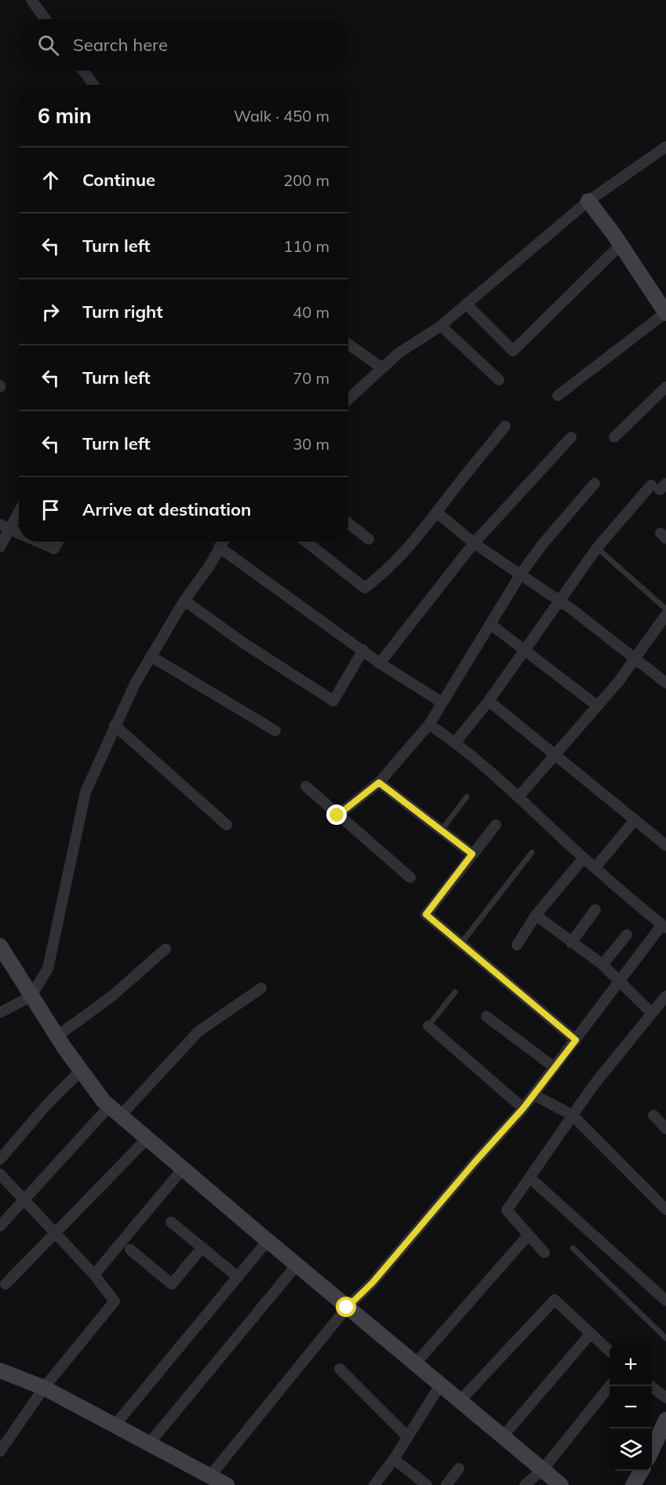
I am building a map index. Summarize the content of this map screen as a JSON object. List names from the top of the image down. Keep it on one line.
{"page":{"search":"Search here","heading":["6 min","Walk · 450 m"],"list":[["Continue","200 m"],["Turn left","110 m"],["Turn right","40 m"],["Turn left","70 m"],["Turn left","30 m"],"Arrive at destination"],"map_buttons":["+","−"]}}
